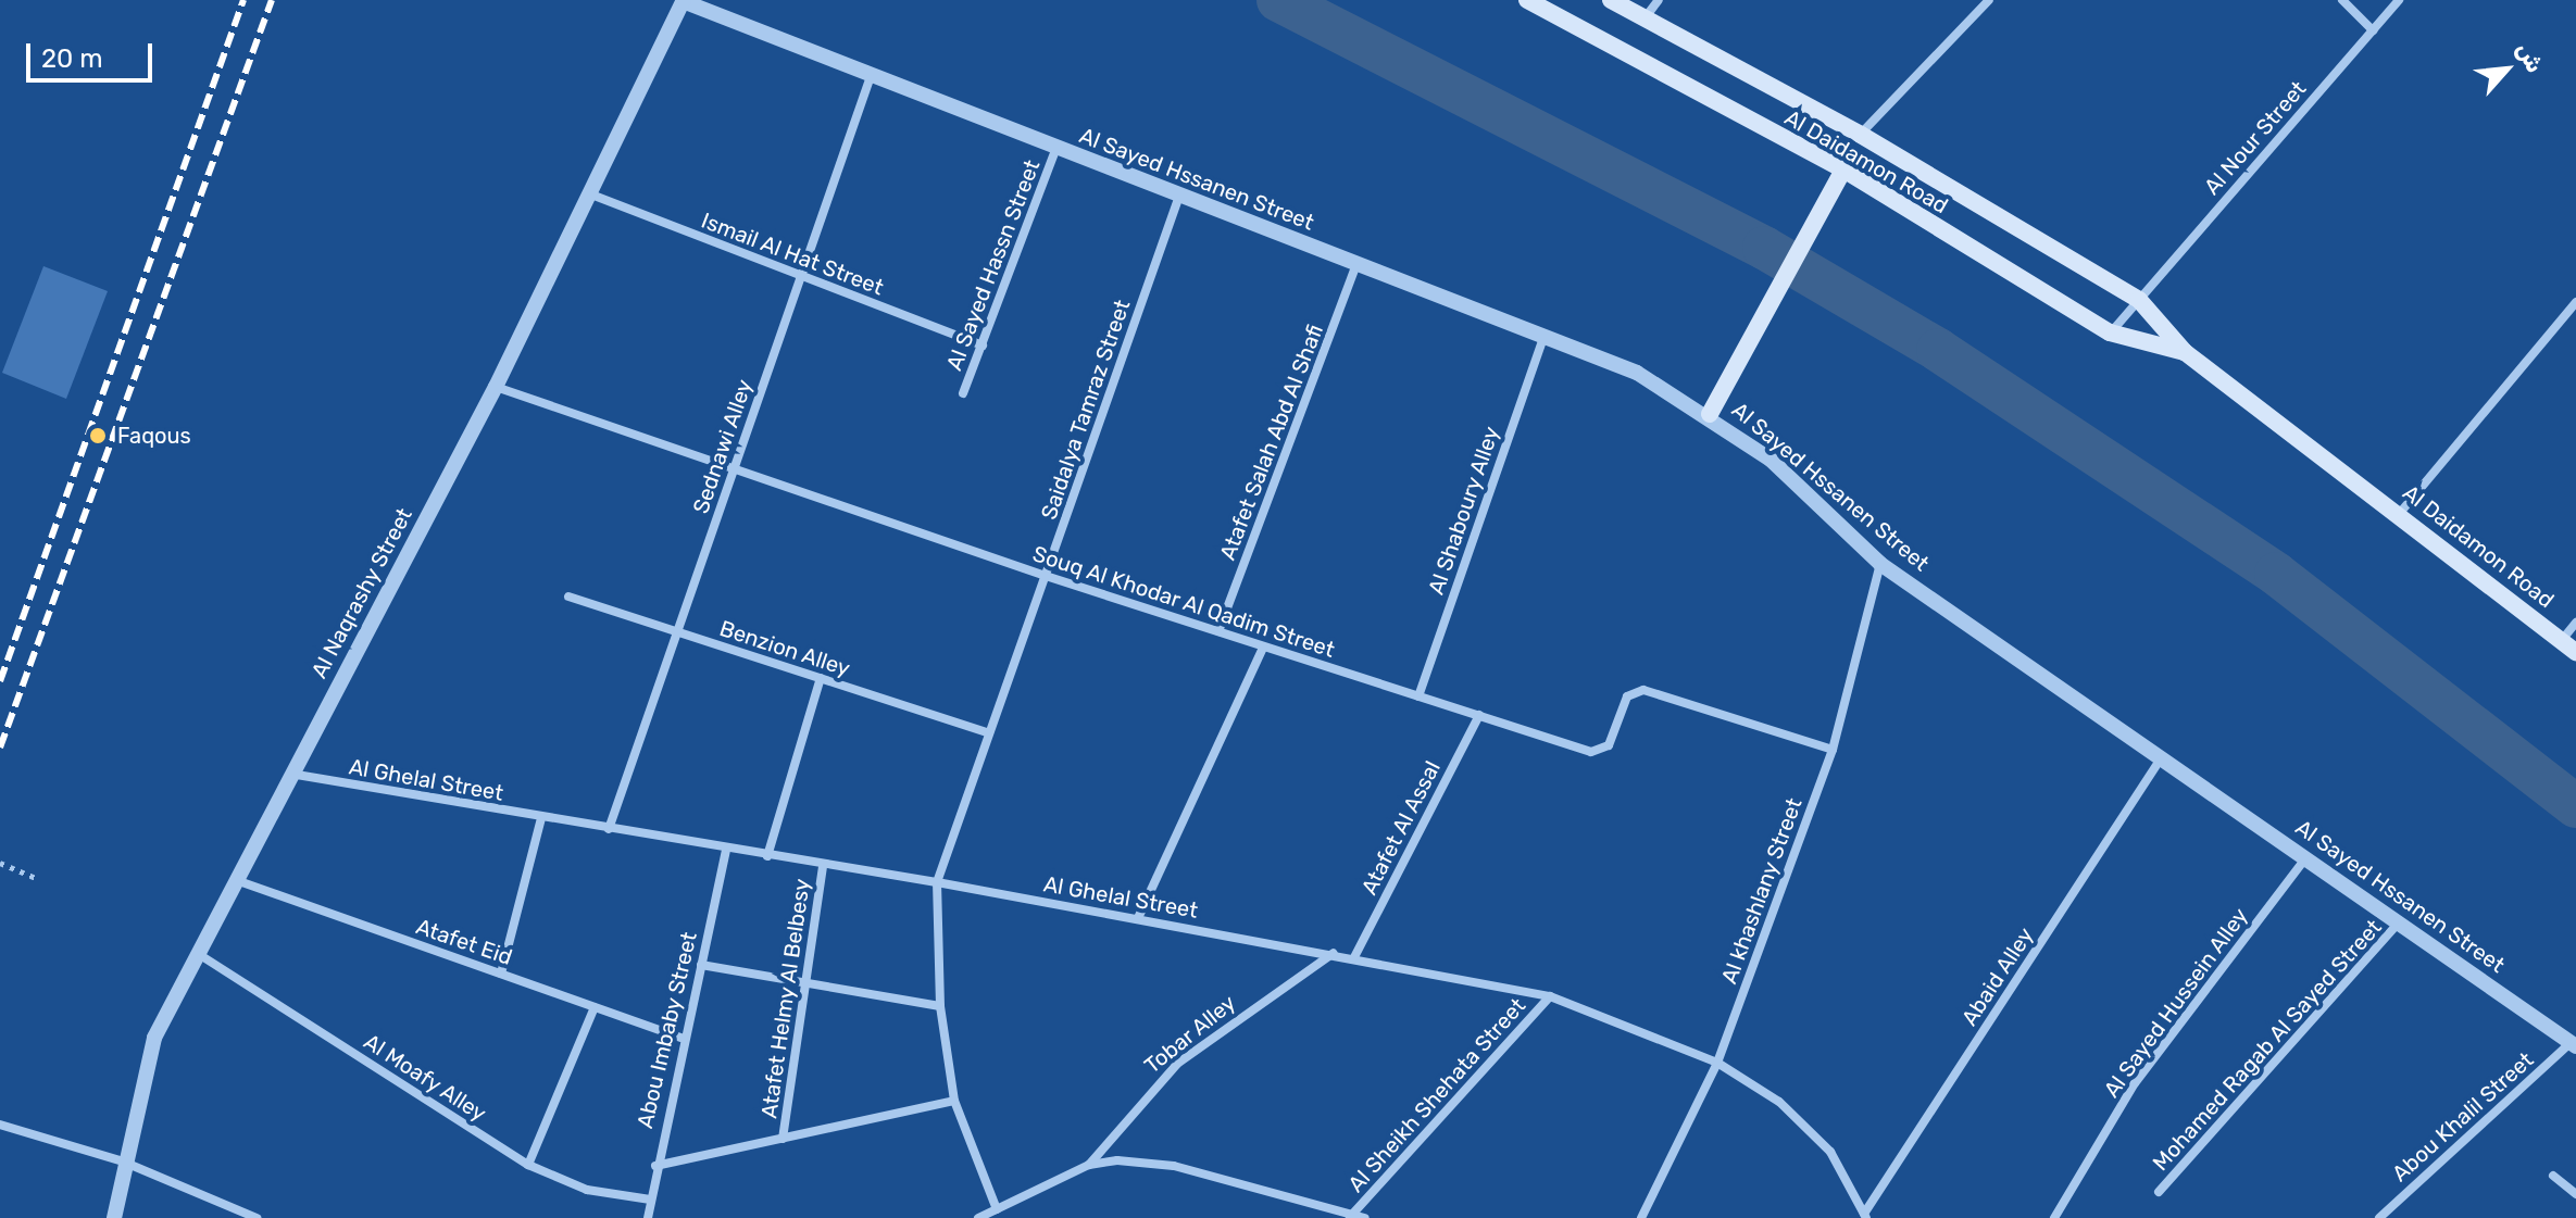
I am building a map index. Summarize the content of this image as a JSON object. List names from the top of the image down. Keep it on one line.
{"streets":{"main road":["Al Daidamon Road"],"street":["Al Nour Street","Al Sayed Hssanen Street","Ismail Al Hat Street","Al Sayed Hassn Street","Saidalya Tamraz Street","Atafet Salah Abd Al Shafi","Sednawi Alley","Al Shaboury Alley","Al Naqrashy Street","Souq Al Khodar Al Qadim Street","Benzion Alley","Al Ghelal Street","Atafet Al Assal","Al khashlany Street","Atafet Eid","Abaid Alley","Atafet Helmy Al Belbesy","Al Sayed Hussein Alley","Abou Imbaby Street","Tobar Alley","Mohamed Ragab Al Sayed Street","Al Moafy Alley","Al Sheikh Shehata Street","Abou Khalil Street"]},"crossings":[["Al Nour Street","Al Daidamon Road"],["Al Sayed Hssanen Street","Al Sayed Hassn Street"],["Al Sayed Hssanen Street","Saidalya Tamraz Street"],["Al Sayed Hssanen Street","Atafet Salah Abd Al Shafi"],["Al Sayed Hssanen Street","Sednawi Alley"],["Al Sayed Hssanen Street","Al Shaboury Alley"],["Al Sayed Hssanen Street","Al Naqrashy Street"],["Al Sayed Hssanen Street","Al khashlany Street"],["Al Sayed Hssanen Street","Abaid Alley"],["Al Sayed Hssanen Street","Al Sayed Hussein Alley"],["Al Sayed Hssanen Street","Mohamed Ragab Al Sayed Street"],["Al Sayed Hssanen Street","Abou Khalil Street"],["Ismail Al Hat Street","Al Sayed Hassn Street"],["Ismail Al Hat Street","Sednawi Alley"],["Ismail Al Hat Street","Al Naqrashy Street"],["Saidalya Tamraz Street","Souq Al Khodar Al Qadim Street"],["Saidalya Tamraz Street","Benzion Alley"],["Saidalya Tamraz Street","Al Ghelal Street"],["Atafet Salah Abd Al Shafi","Souq Al Khodar Al Qadim Street"],["Sednawi Alley","Souq Al Khodar Al Qadim Street"],["Sednawi Alley","Benzion Alley"],["Sednawi Alley","Al Ghelal Street"],["Al Shaboury Alley","Souq Al Khodar Al Qadim Street"],["Al Naqrashy Street","Souq Al Khodar Al Qadim Street"],["Al Naqrashy Street","Al Ghelal Street"],["Al Naqrashy Street","Atafet Eid"],["Al Naqrashy Street","Al Moafy Alley"],["Souq Al Khodar Al Qadim Street","Atafet Al Assal"],["Souq Al Khodar Al Qadim Street","Al khashlany Street"],["Al Ghelal Street","Atafet Al Assal"],["Al Ghelal Street","Al khashlany Street"],["Al Ghelal Street","Abaid Alley"],["Al Ghelal Street","Atafet Helmy Al Belbesy"],["Al Ghelal Street","Abou Imbaby Street"],["Al Ghelal Street","Tobar Alley"],["Al Ghelal Street","Al Sheikh Shehata Street"],["Atafet Eid","Abou Imbaby Street"],["Abou Imbaby Street","Al Moafy Alley"]],"places":["Faqous"],"scale_bar":"20 m","north":"top right"}
